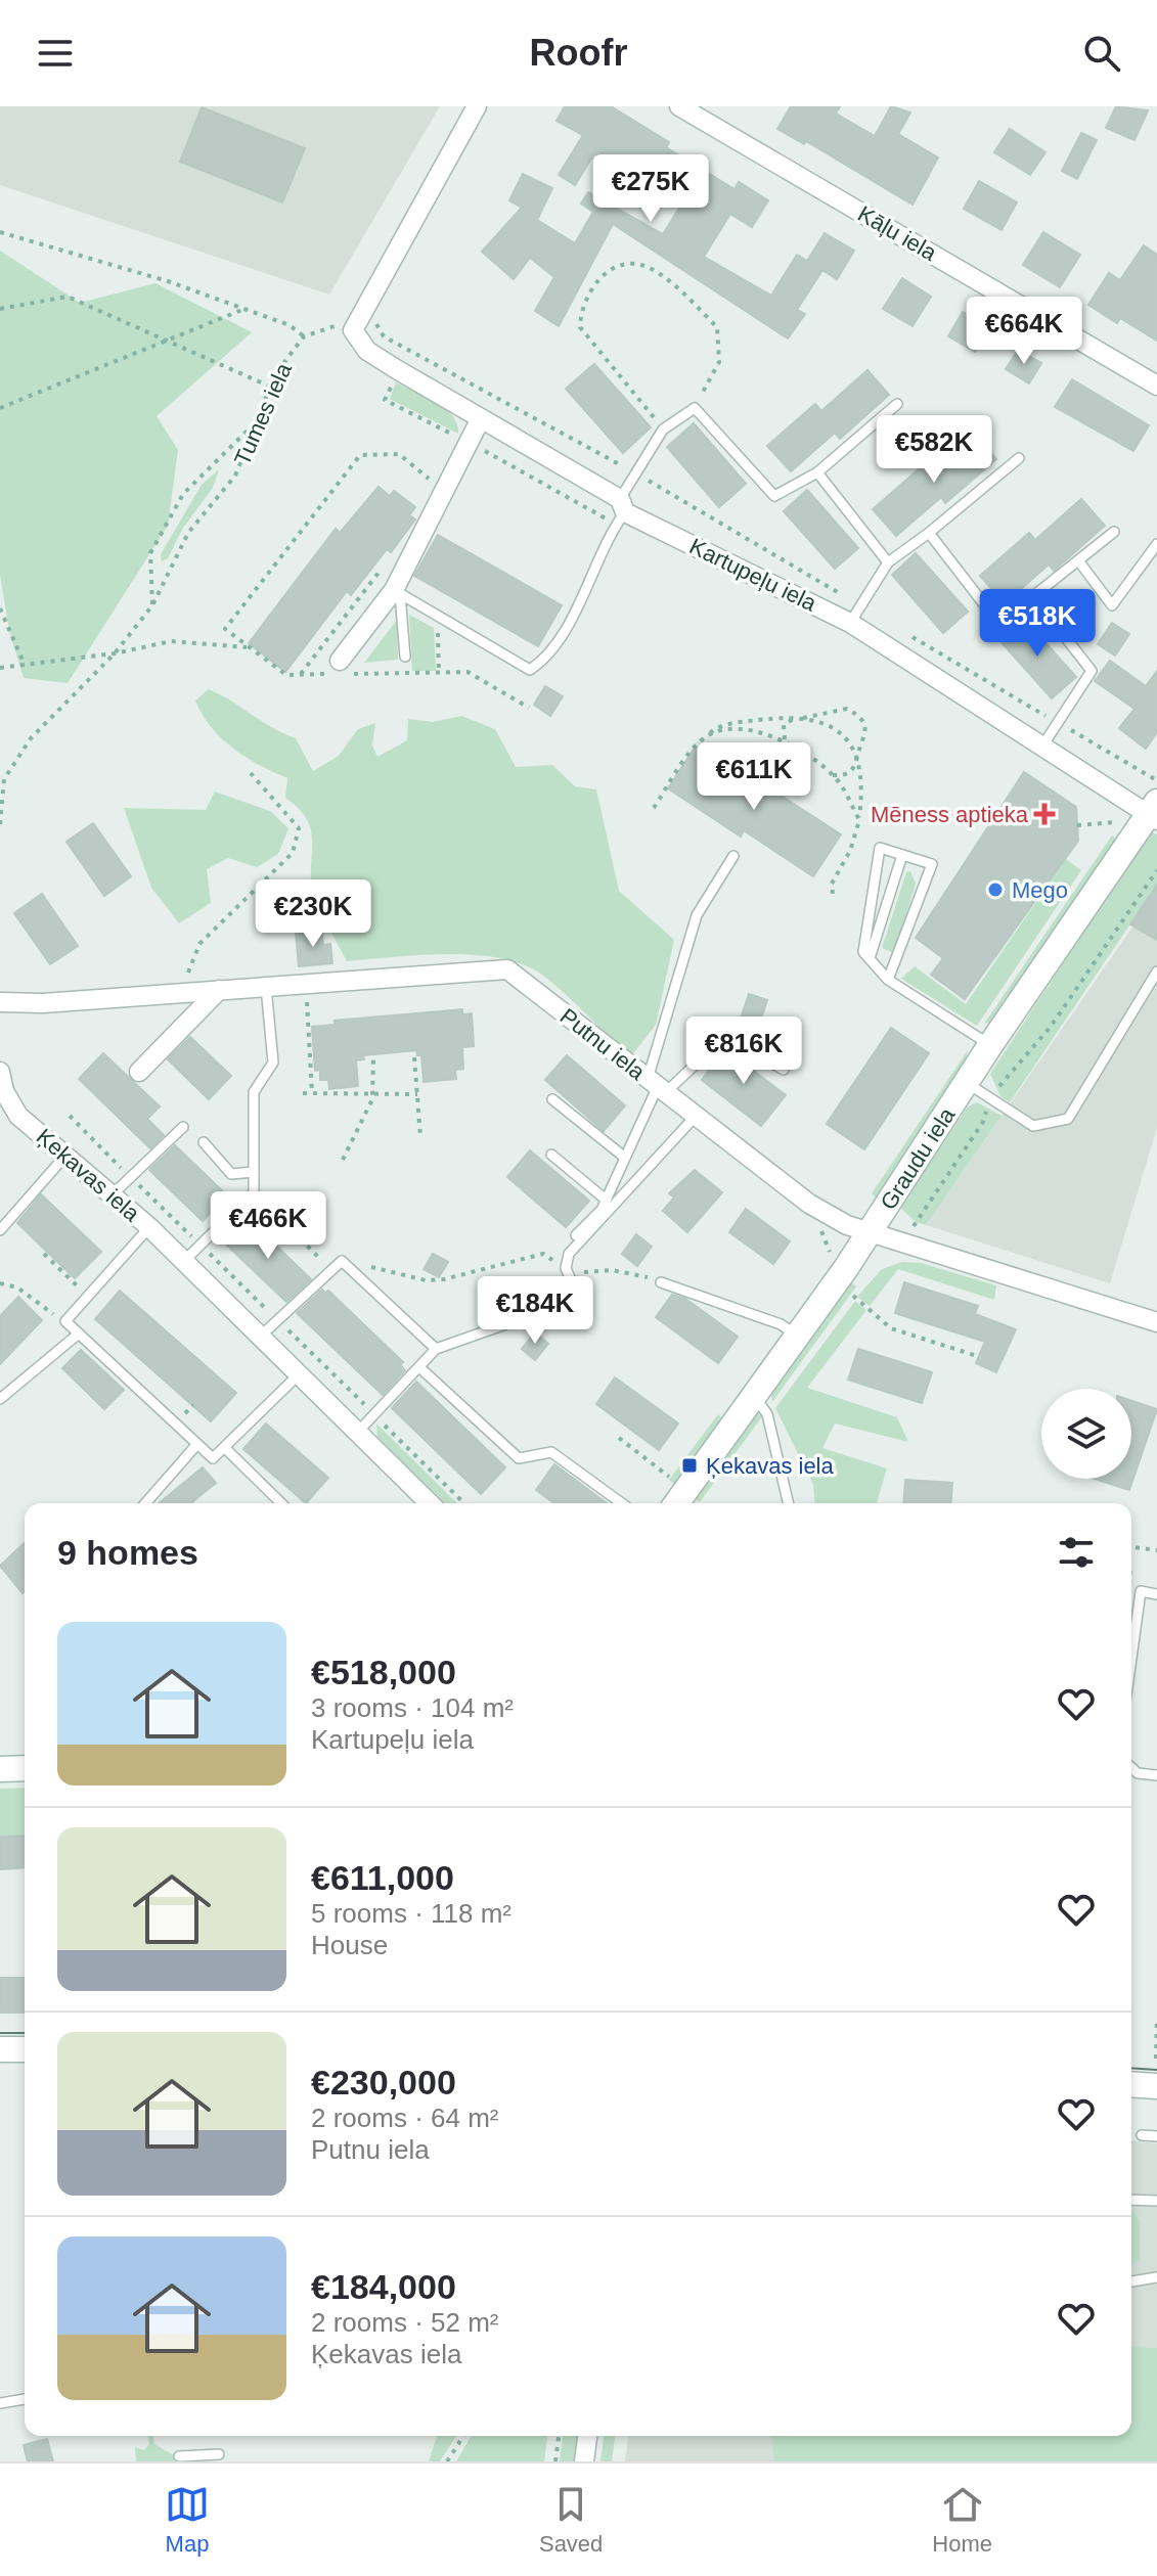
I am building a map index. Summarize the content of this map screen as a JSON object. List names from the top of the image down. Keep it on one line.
{"streets":{"main road":["Graudu iela"],"street":["Kāļu iela","Kartupeļu iela","Putnu iela","Ķekavas iela"],"path":["Tumes iela"]},"crossings":[["Tumes iela","Kartupeļu iela"],["Kartupeļu iela","Graudu iela"],["Putnu iela","Graudu iela"]],"places":{"health":["Mēness aptieka"],"other":["Mego"],"transit":["Ķekavas iela"]},"page":{"header":"Roofr","price":["€275K","€664K","€582K","€518K","€611K","€230K","€816K","€466K","€184K"],"heading":"9 homes","list":[{"name":"€518,000","note":"3 rooms · 104 m² · Kartupeļu iela"},{"name":"€611,000","note":"5 rooms · 118 m² · House"},{"name":"€230,000","note":"2 rooms · 64 m² · Putnu iela"},{"name":"€184,000","note":"2 rooms · 52 m² · Ķekavas iela"}],"tabs":["Map","Saved","Home"]}}
